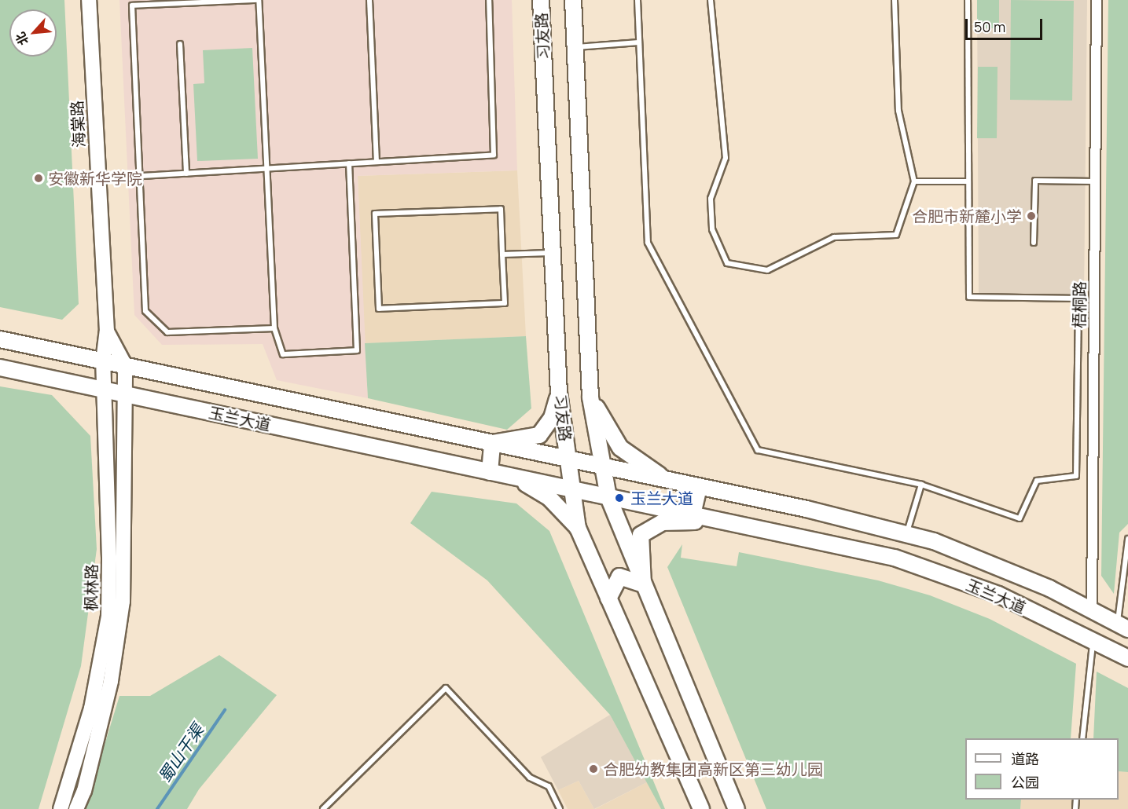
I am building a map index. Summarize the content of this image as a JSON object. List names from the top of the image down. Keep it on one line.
{"streets":{"main road":["习友路","海棠路","玉兰大道","枫林路"],"street":["梧桐路"]},"crossings":[["习友路","玉兰大道"],["海棠路","玉兰大道"],["海棠路","枫林路"],["梧桐路","玉兰大道"],["玉兰大道","枫林路"]],"water":["蜀山干渠"],"places":["安徽新华学院","合肥市新麓小学","玉兰大道","合肥幼教集团高新区第三幼儿园"],"legend":["道路","公园"],"scale_bar":"50 m","north":"bottom left"}
